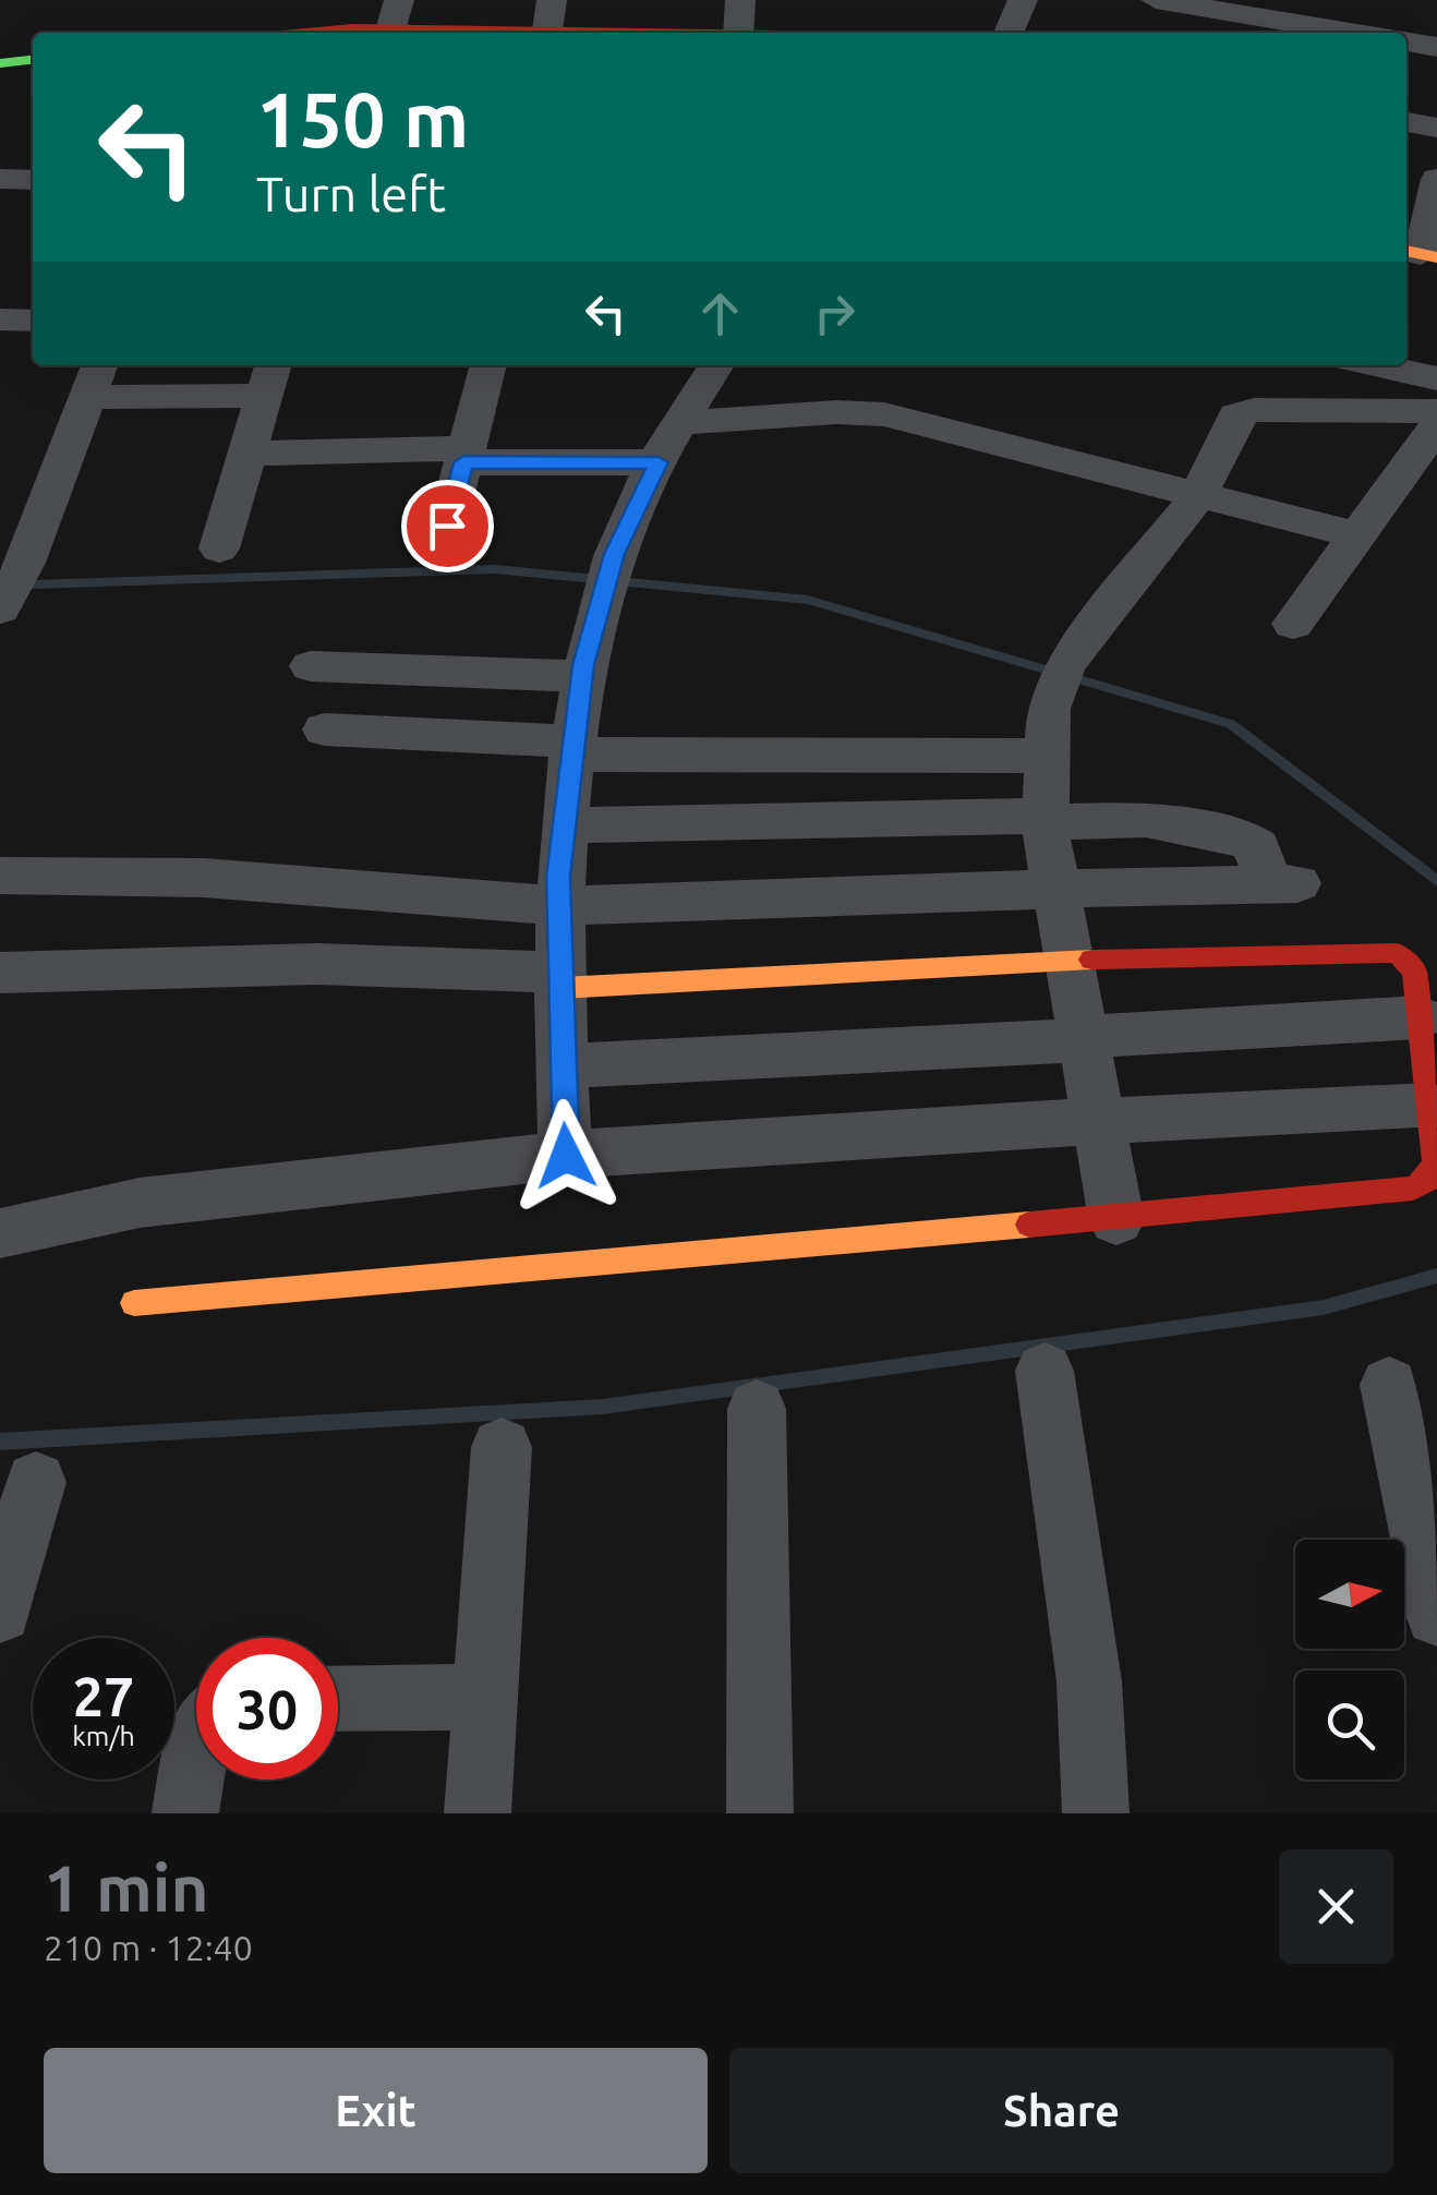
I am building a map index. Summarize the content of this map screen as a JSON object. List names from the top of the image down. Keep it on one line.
{"north":"right","page":{"turn":["150 m","Turn left"],"speed":"27 km/h","limit":"30","heading":["1 min","210 m · 12:40"],"buttons":["Exit","Share"]}}
